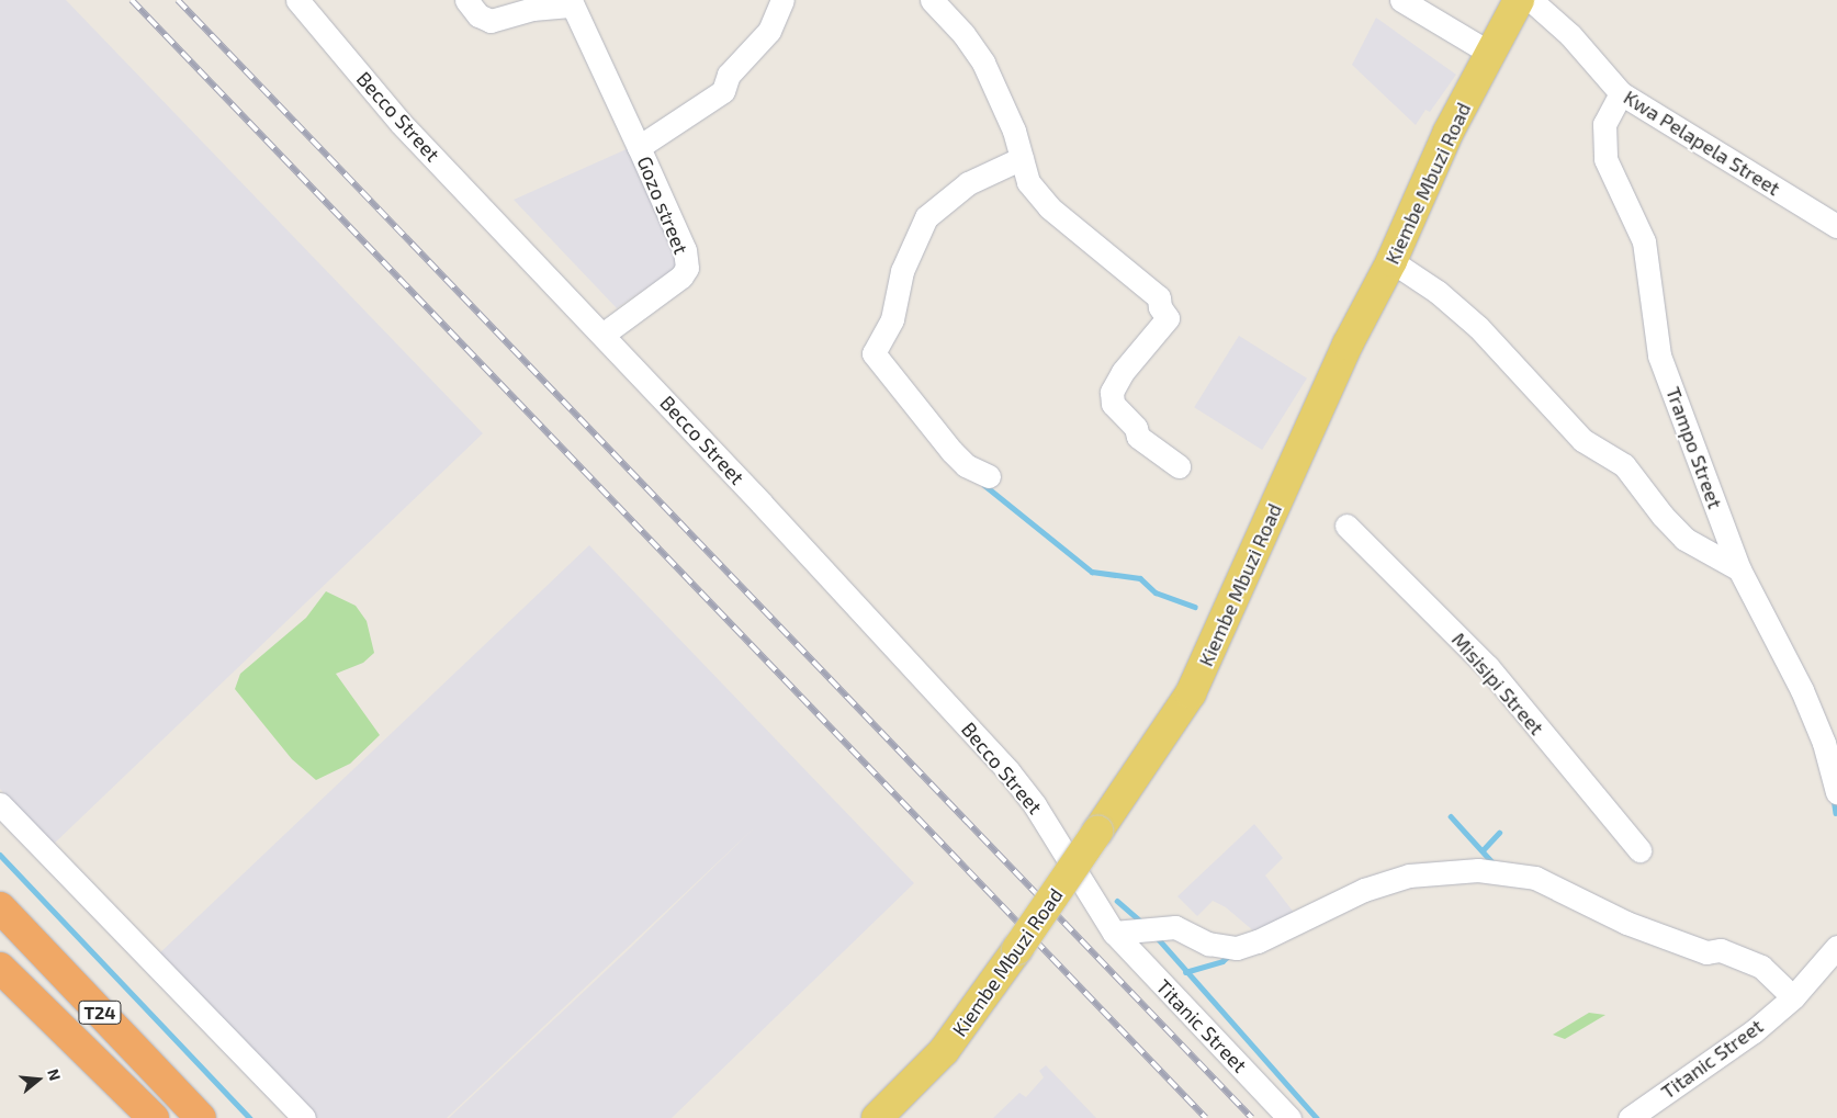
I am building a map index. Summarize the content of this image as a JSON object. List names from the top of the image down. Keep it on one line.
{"streets":{"highway":["T24"],"main road":["Kiembe Mbuzi Road"],"street":["Becco Street","Kwa Pelapela Street","Gozo street","Trampo Street","Misisipi Street","Titanic Street"]},"crossings":[["Becco Street","Gozo street"],["Becco Street","Titanic Street"],["Kwa Pelapela Street","Trampo Street"]],"north":"right"}
